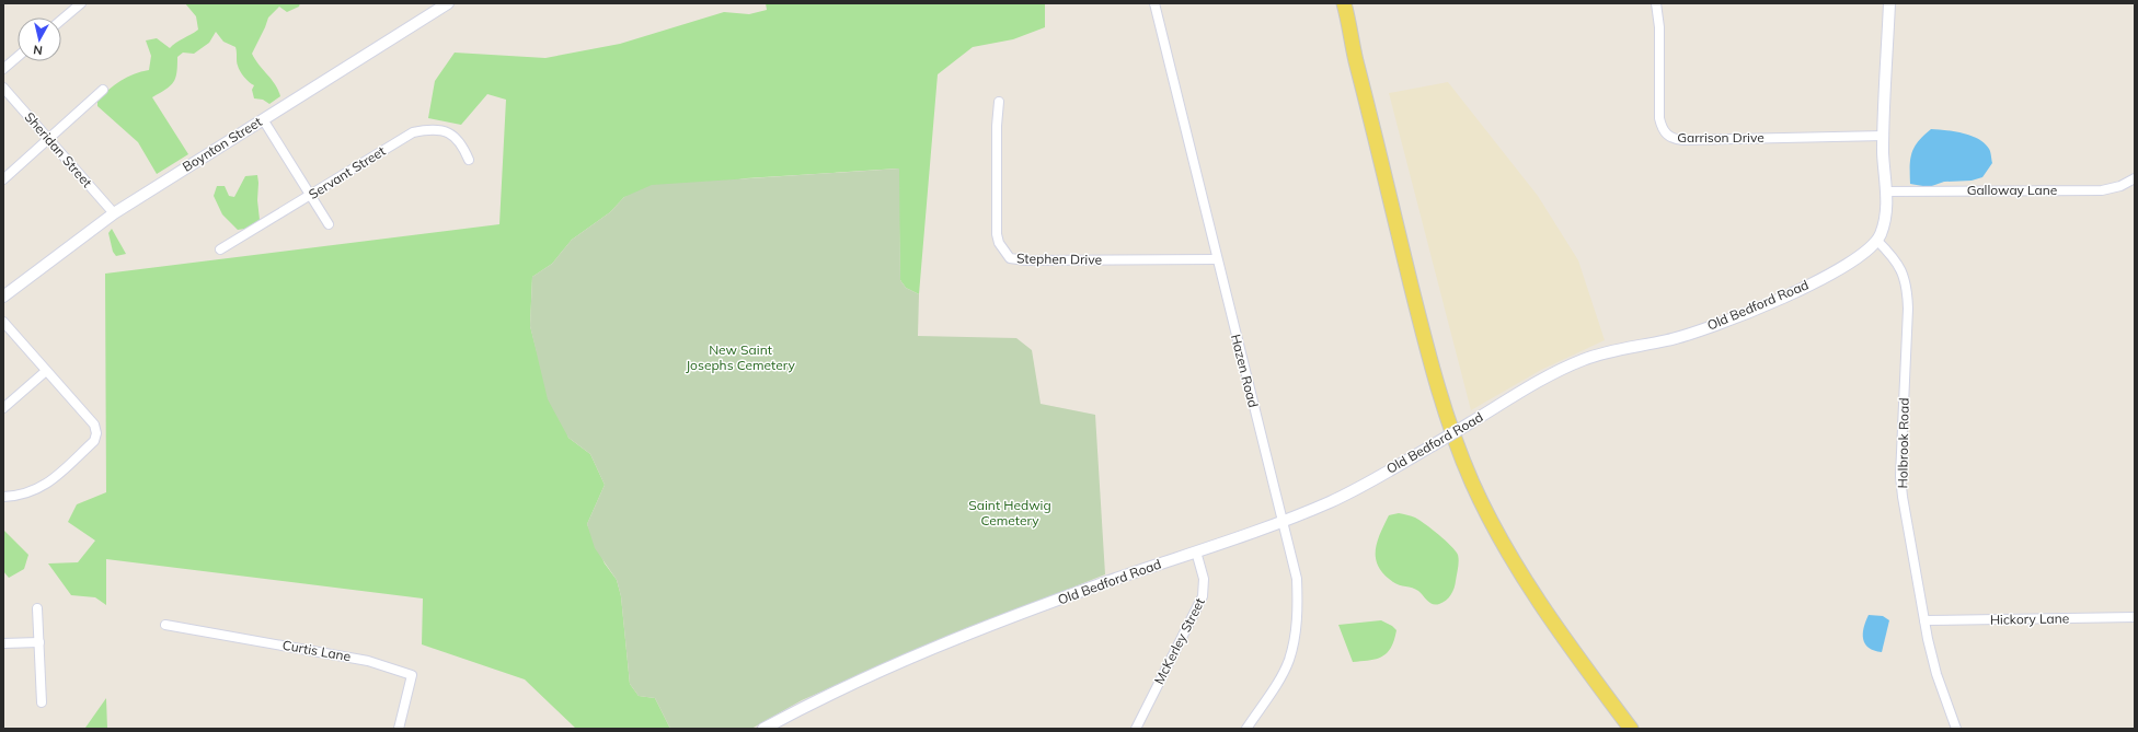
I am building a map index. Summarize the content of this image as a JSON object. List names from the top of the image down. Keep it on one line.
{"streets":{"street":["Garrison Drive","Boynton Street","Sheridan Street","Servant Street","Galloway Lane","Stephen Drive","Old Bedford Road","Hazen Road","Holbrook Road","Hickory Lane","McKerley Street","Curtis Lane"]},"crossings":[["Garrison Drive","Old Bedford Road"],["Boynton Street","Sheridan Street"],["Galloway Lane","Old Bedford Road"],["Stephen Drive","Hazen Road"],["Old Bedford Road","Hazen Road"],["Old Bedford Road","Holbrook Road"],["Old Bedford Road","McKerley Street"],["Holbrook Road","Hickory Lane"]],"parks":["New Saint Josephs Cemetery","Saint Hedwig Cemetery"],"north":"bottom"}
